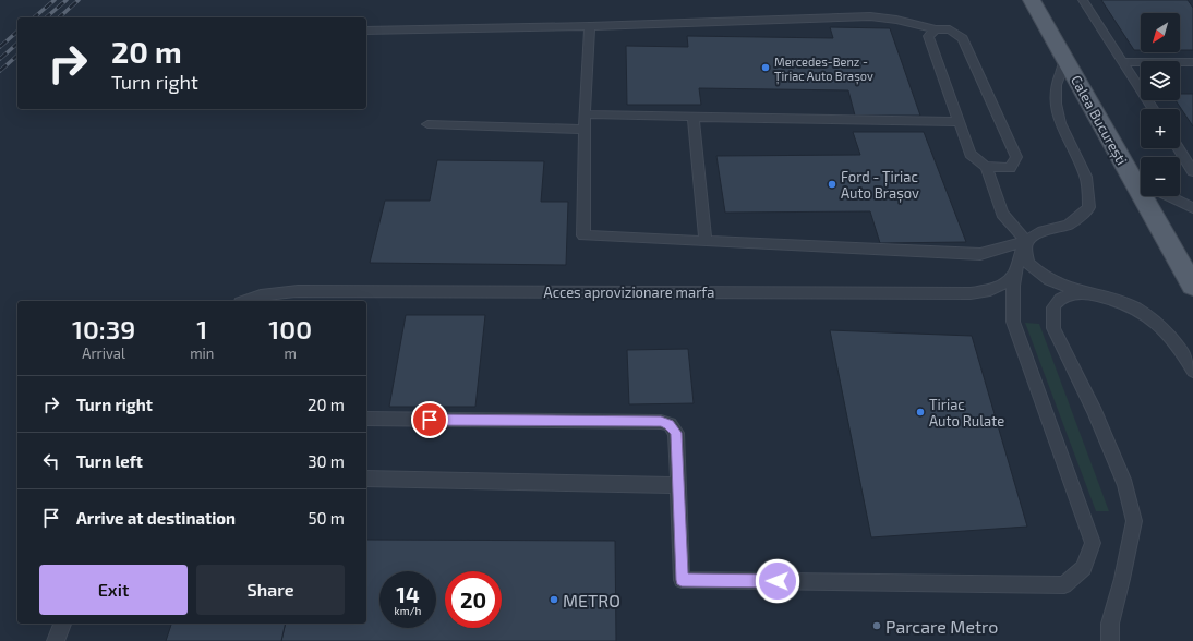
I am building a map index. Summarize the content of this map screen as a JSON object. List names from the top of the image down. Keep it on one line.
{"streets":{"main road":["Calea București"],"lane":["Acces aprovizionare marfa"]},"places":["Mercedes-Benz - Țiriac Auto Brașov","Ford - Țiriac Auto Brașov","Tiriac Auto Rulate","METRO","Parcare Metro"],"north":"bottom left","page":{"map_buttons":["+","−"],"turn":["20 m","Turn right"],"eta":["10:39","Arrival","1","min","100","m"],"list":[{"name":"Turn right","value":"20 m"},{"name":"Turn left","value":"30 m"},{"name":"Arrive at destination","value":"50 m"}],"buttons":["Exit","Share"],"speed":"14 km/h","limit":"20"}}
